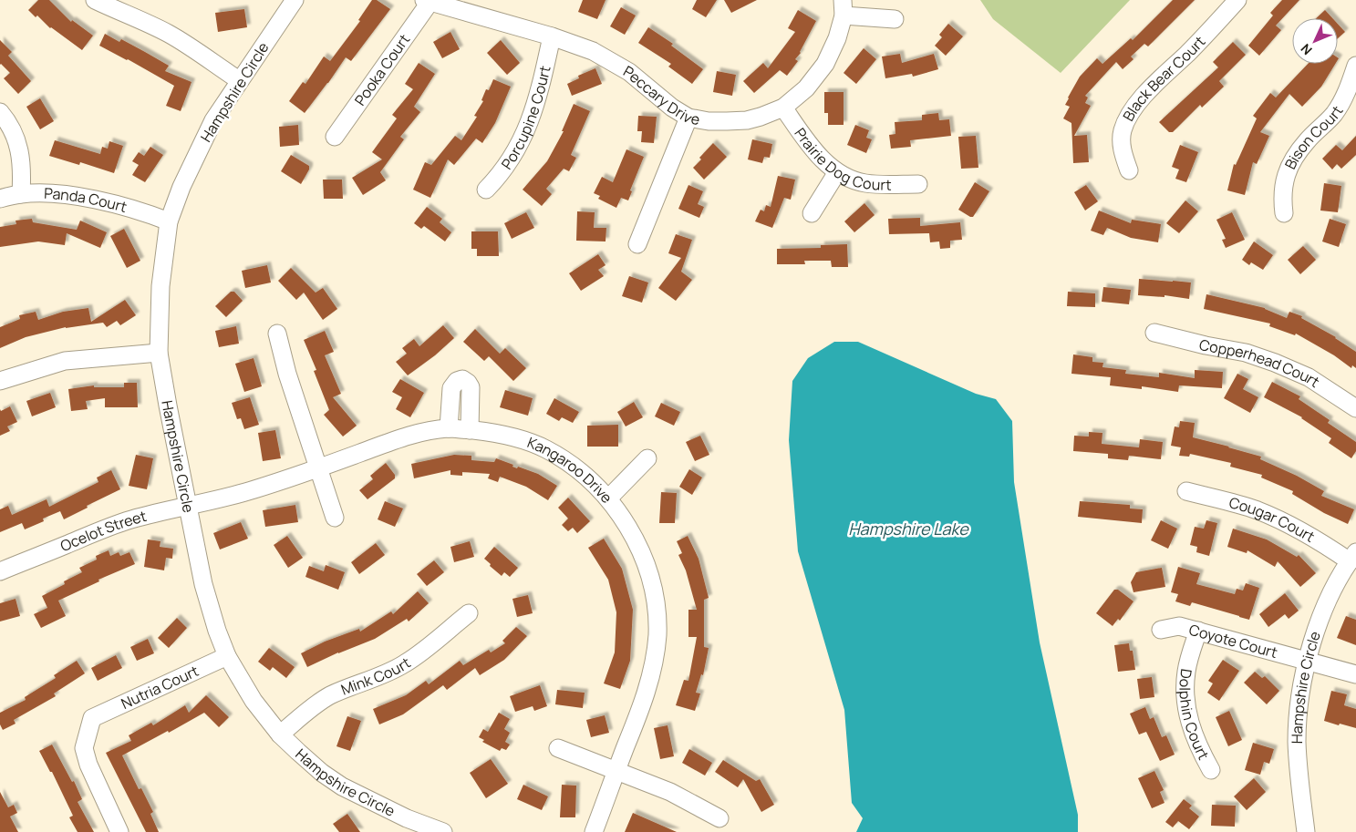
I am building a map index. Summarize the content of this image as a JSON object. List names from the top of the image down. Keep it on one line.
{"streets":{"street":["Pooka Court","Black Bear Court","Hampshire Circle","Peccary Drive","Porcupine Court","Bison Court","Prairie Dog Court","Panda Court","Copperhead Court","Kangaroo Drive","Cougar Court","Ocelot Street","Coyote Court","Mink Court","Nutria Court","Dolphin Court"]},"crossings":[["Pooka Court","Peccary Drive"],["Hampshire Circle","Panda Court"],["Hampshire Circle","Kangaroo Drive"],["Hampshire Circle","Cougar Court"],["Hampshire Circle","Ocelot Street"],["Hampshire Circle","Coyote Court"],["Hampshire Circle","Mink Court"],["Hampshire Circle","Nutria Court"],["Peccary Drive","Porcupine Court"],["Peccary Drive","Prairie Dog Court"],["Kangaroo Drive","Ocelot Street"],["Coyote Court","Dolphin Court"]],"water":["Hampshire Lake"],"north":"bottom left"}
